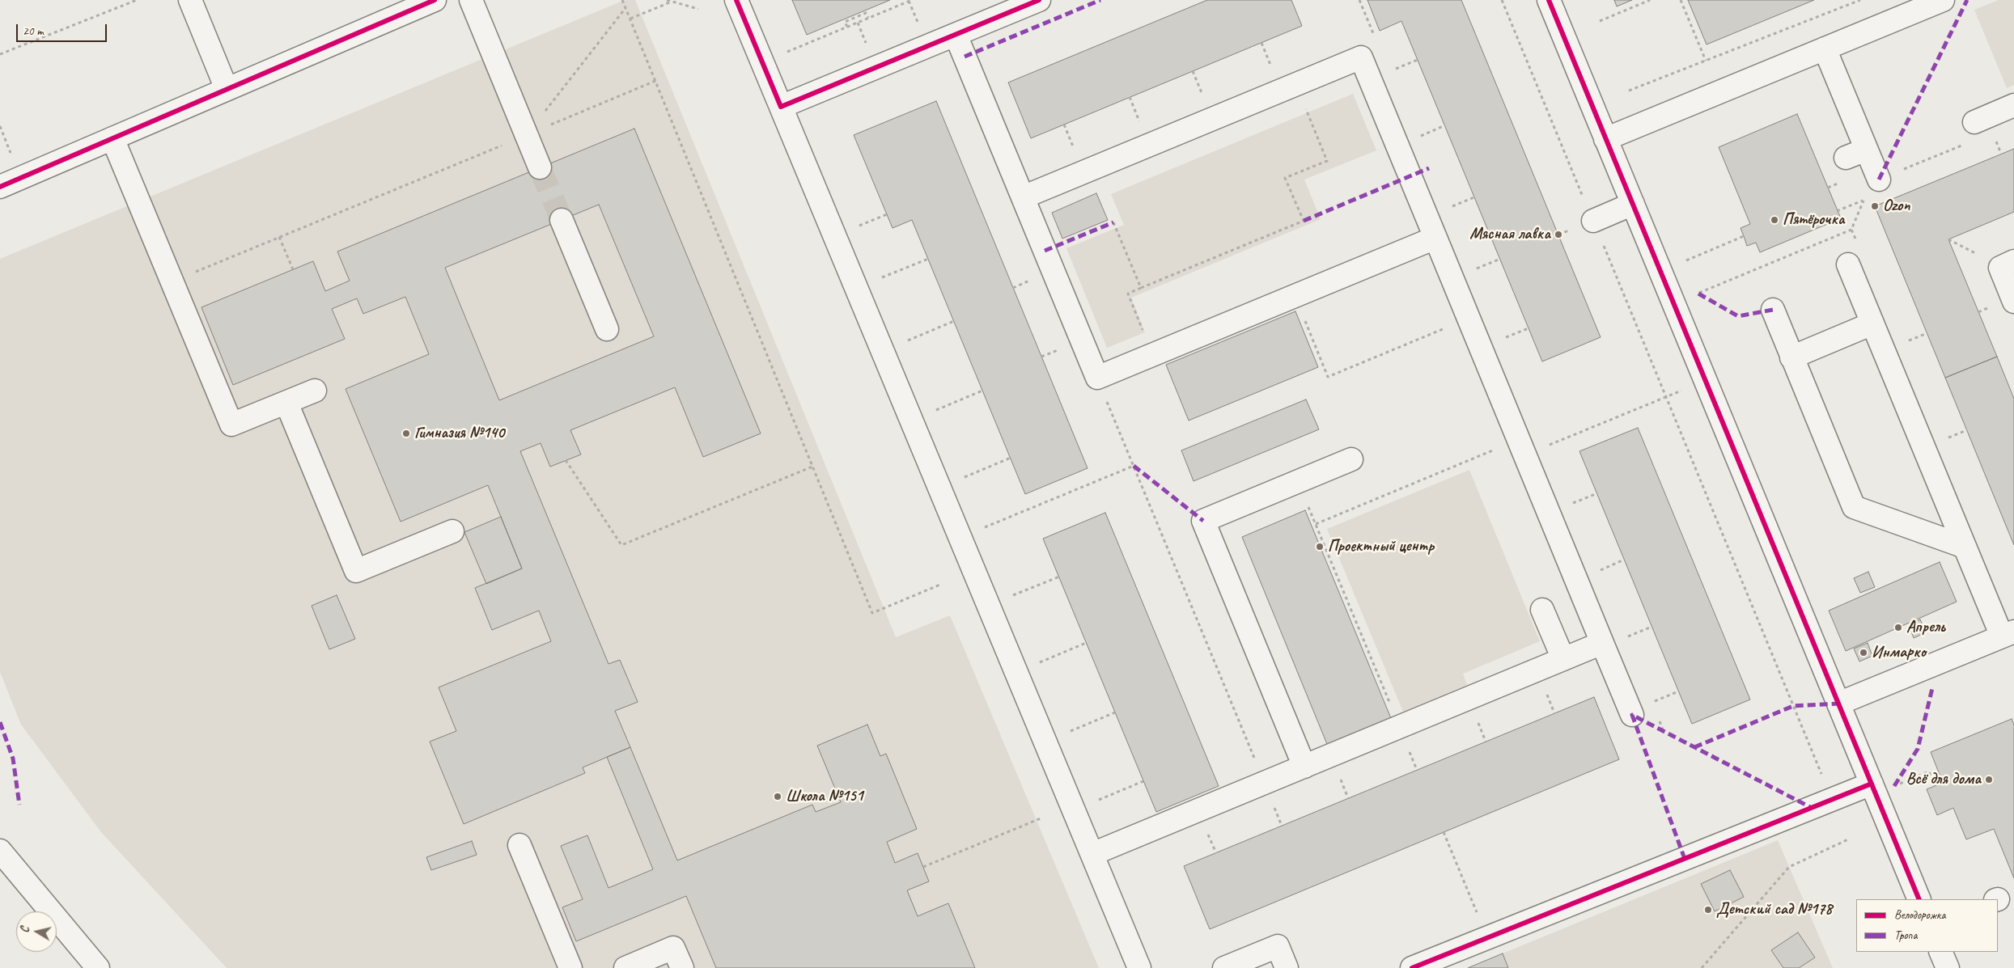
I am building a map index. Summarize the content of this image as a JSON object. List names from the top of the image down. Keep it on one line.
{"places":["Ozon","Пятёрочка","Мясная лавка","Гимназия №140","Проектный центр","Апрель","Инмарко","Всё для дома","Школа №151","Детский сад №178"],"legend":["Велодорожка","Тропа"],"scale_bar":"20 m","north":"left"}
